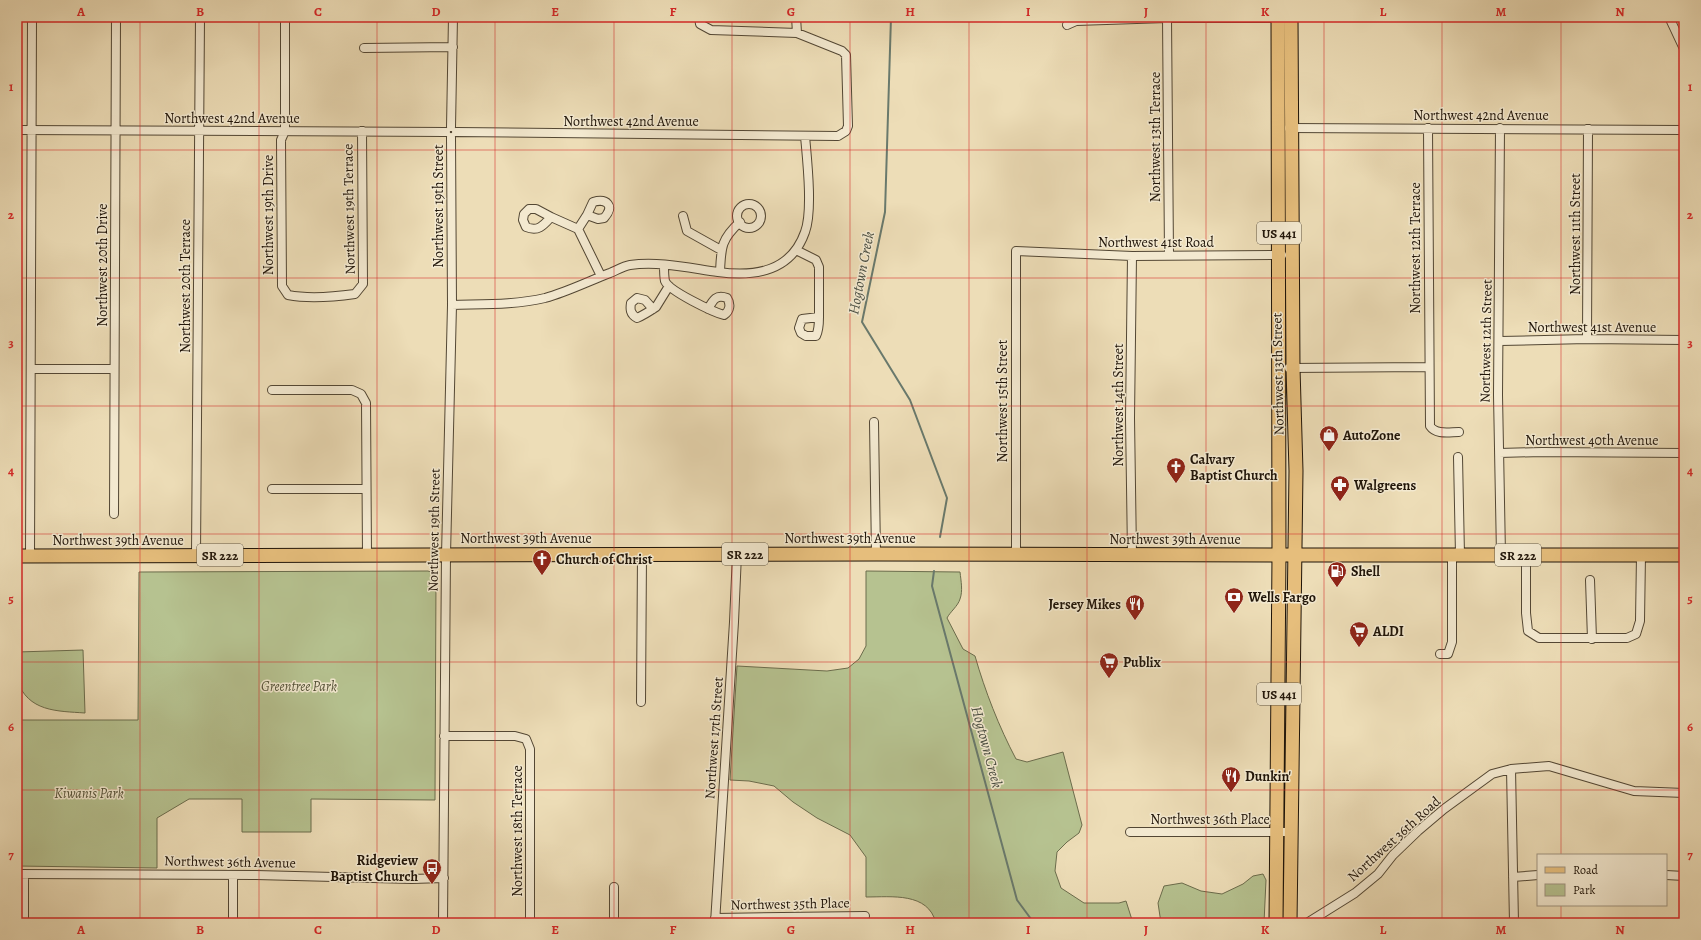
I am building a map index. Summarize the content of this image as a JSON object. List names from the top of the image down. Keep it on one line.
{"streets":{"main road":["US 441","Northwest 13th Street","Northwest 39th Avenue","SR 222"],"street":["Northwest 42nd Avenue","Northwest 13th Terrace","Northwest 19th Street","Northwest 19th Terrace","Northwest 19th Drive","Northwest 11th Street","Northwest 41st Road","Northwest 12th Terrace","Northwest 20th Drive","Northwest 20th Terrace","Northwest 41st Avenue","Northwest 12th Street","Northwest 15th Street","Northwest 14th Street","Northwest 40th Avenue","Northwest 17th Street","Northwest 36th Place","Northwest 18th Terrace","Northwest 36th Road","Northwest 36th Avenue","Northwest 35th Place"]},"crossings":[["Northwest 42nd Avenue","Northwest 19th Street"],["Northwest 42nd Avenue","Northwest 19th Terrace"],["Northwest 42nd Avenue","Northwest 19th Drive"],["Northwest 42nd Avenue","Northwest 11th Street"],["Northwest 42nd Avenue","Northwest 12th Terrace"],["Northwest 42nd Avenue","Northwest 20th Drive"],["Northwest 42nd Avenue","Northwest 20th Terrace"],["Northwest 42nd Avenue","Northwest 12th Street"],["Northwest 42nd Avenue","Northwest 13th Street"],["Northwest 13th Terrace","Northwest 41st Road"],["Northwest 19th Street","Northwest 39th Avenue"],["Northwest 19th Street","Northwest 18th Terrace"],["Northwest 19th Street","Northwest 36th Avenue"],["Northwest 19th Terrace","Northwest 19th Drive"],["Northwest 11th Street","Northwest 41st Avenue"],["Northwest 41st Road","Northwest 13th Street"],["Northwest 41st Road","Northwest 15th Street"],["Northwest 41st Road","Northwest 14th Street"],["Northwest 20th Terrace","Northwest 39th Avenue"],["Northwest 41st Avenue","Northwest 12th Street"],["Northwest 12th Street","Northwest 40th Avenue"],["Northwest 12th Street","Northwest 39th Avenue"],["Northwest 13th Street","Northwest 39th Avenue"],["Northwest 13th Street","Northwest 36th Place"],["Northwest 15th Street","Northwest 39th Avenue"],["Northwest 14th Street","Northwest 39th Avenue"],["Northwest 39th Avenue","Northwest 17th Street"],["Northwest 17th Street","Northwest 35th Place"]],"water":["Hogtown Creek"],"parks":["Greentree Park","Kiwanis Park"],"places":{"shop":["AutoZone"],"church":["Calvary Baptist Church","Church of Christ"],"pharmacy":["Walgreens"],"fuel station":["Shell"],"bank":["Wells Fargo"],"restaurant":["Jersey Mikes","Dunkin'"],"supermarket":["ALDI","Publix"],"bus stop":["Ridgeview Baptist Church"]},"legend":["Road","Park"],"grid":{"columns":["A","B","C","D","E","F","G","H","I","J","K","L","M","N"],"rows":["1","2","3","4","5","6","7"]}}
